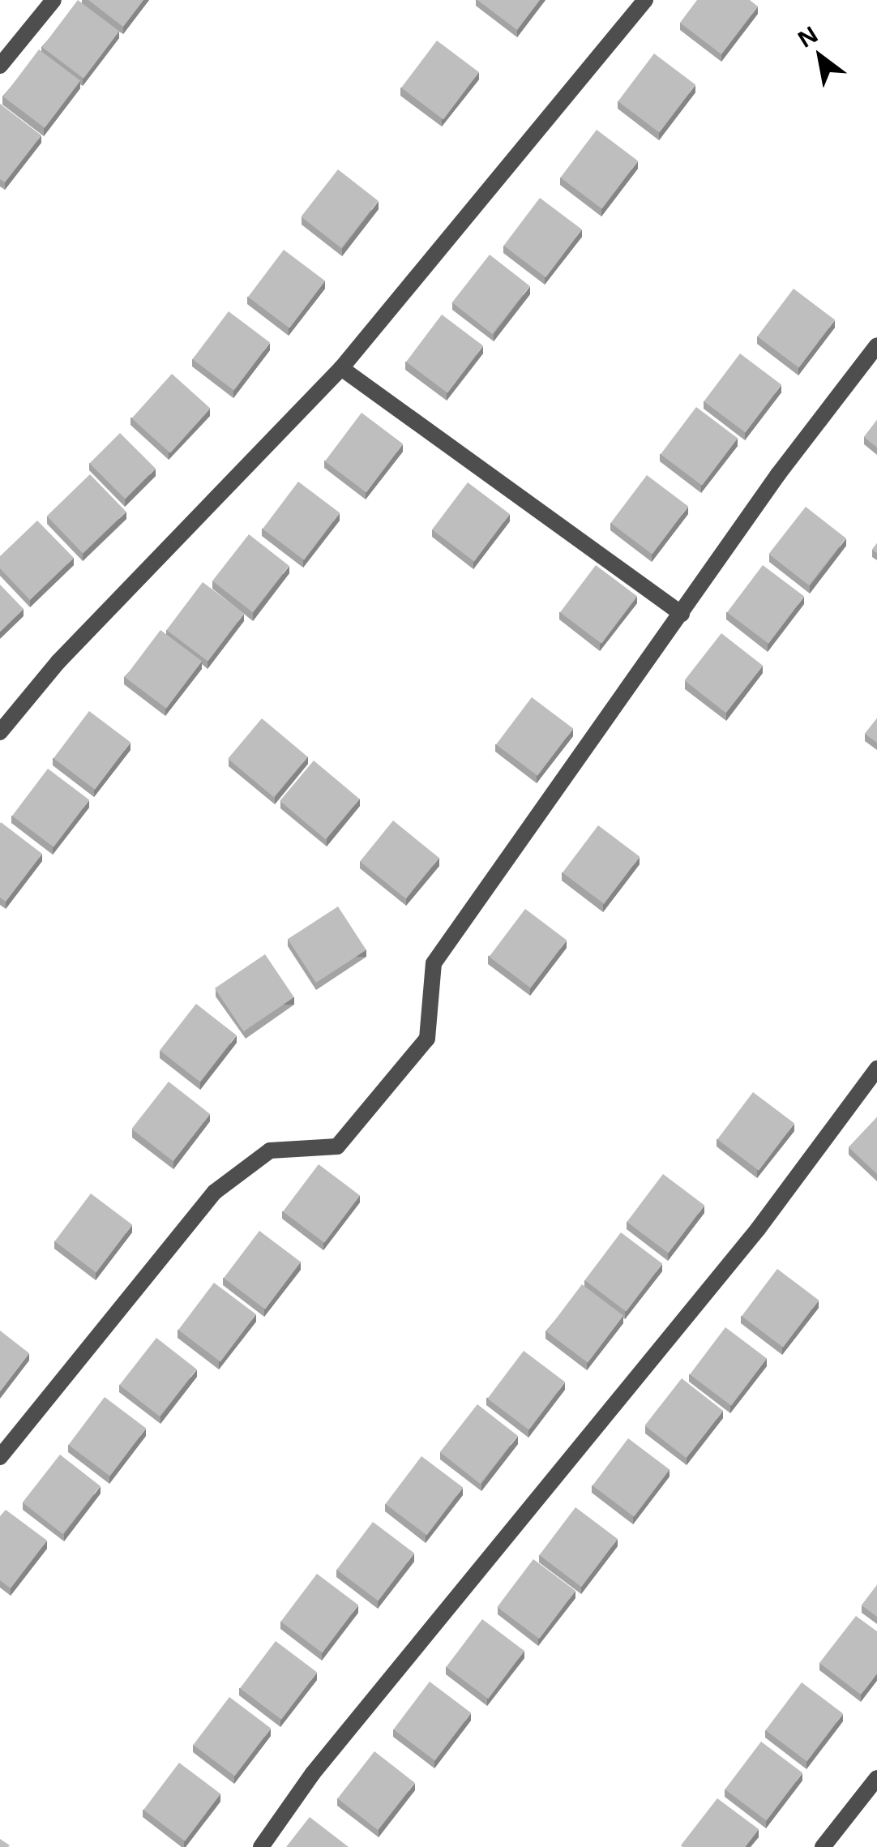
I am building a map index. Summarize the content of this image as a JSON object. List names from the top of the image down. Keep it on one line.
{"north":"top left"}
